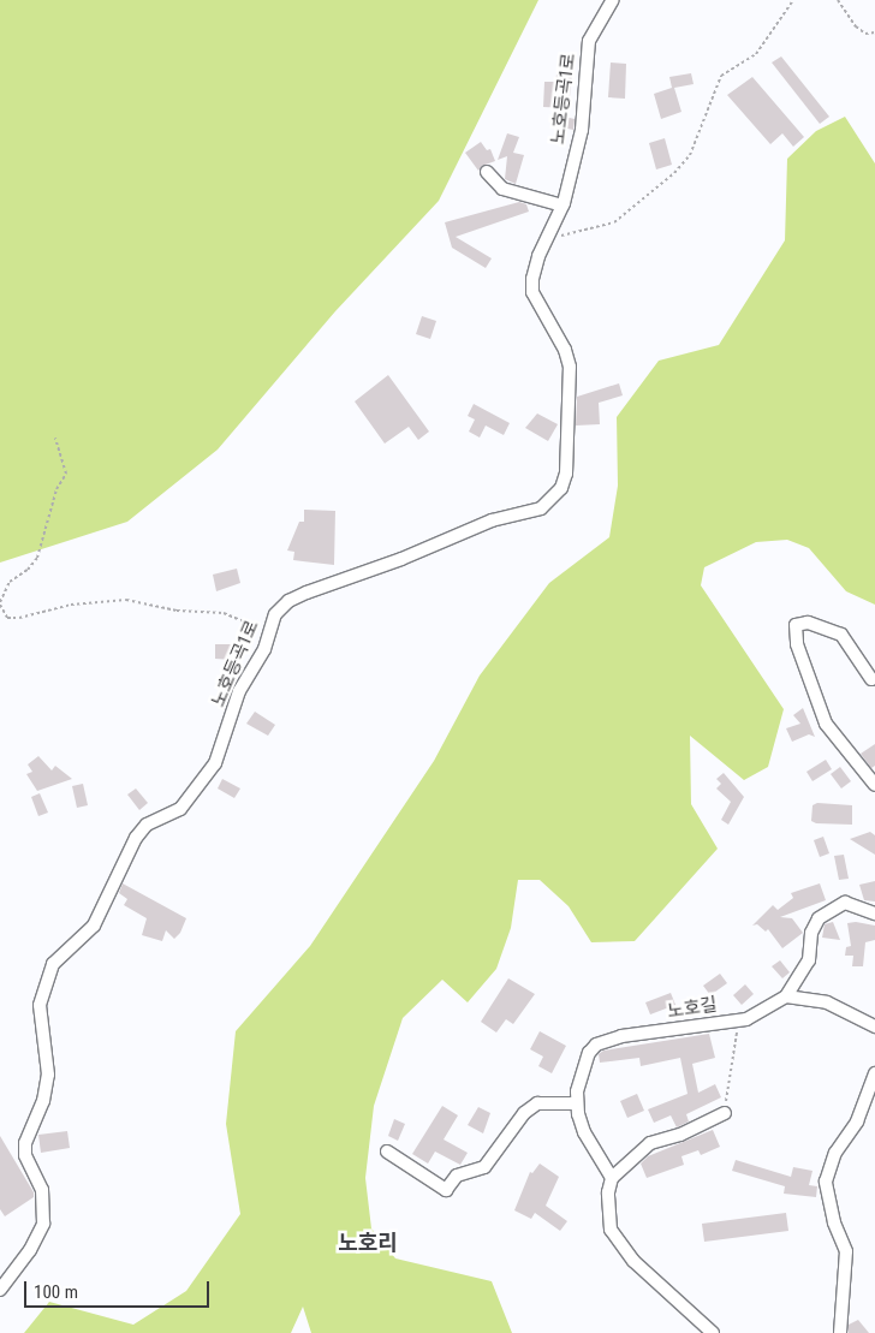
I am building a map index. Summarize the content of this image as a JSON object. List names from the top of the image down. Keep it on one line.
{"streets":{"street":["노호등곡1로","노호길"]},"districts":["노호리"],"scale_bar":"100 m"}
